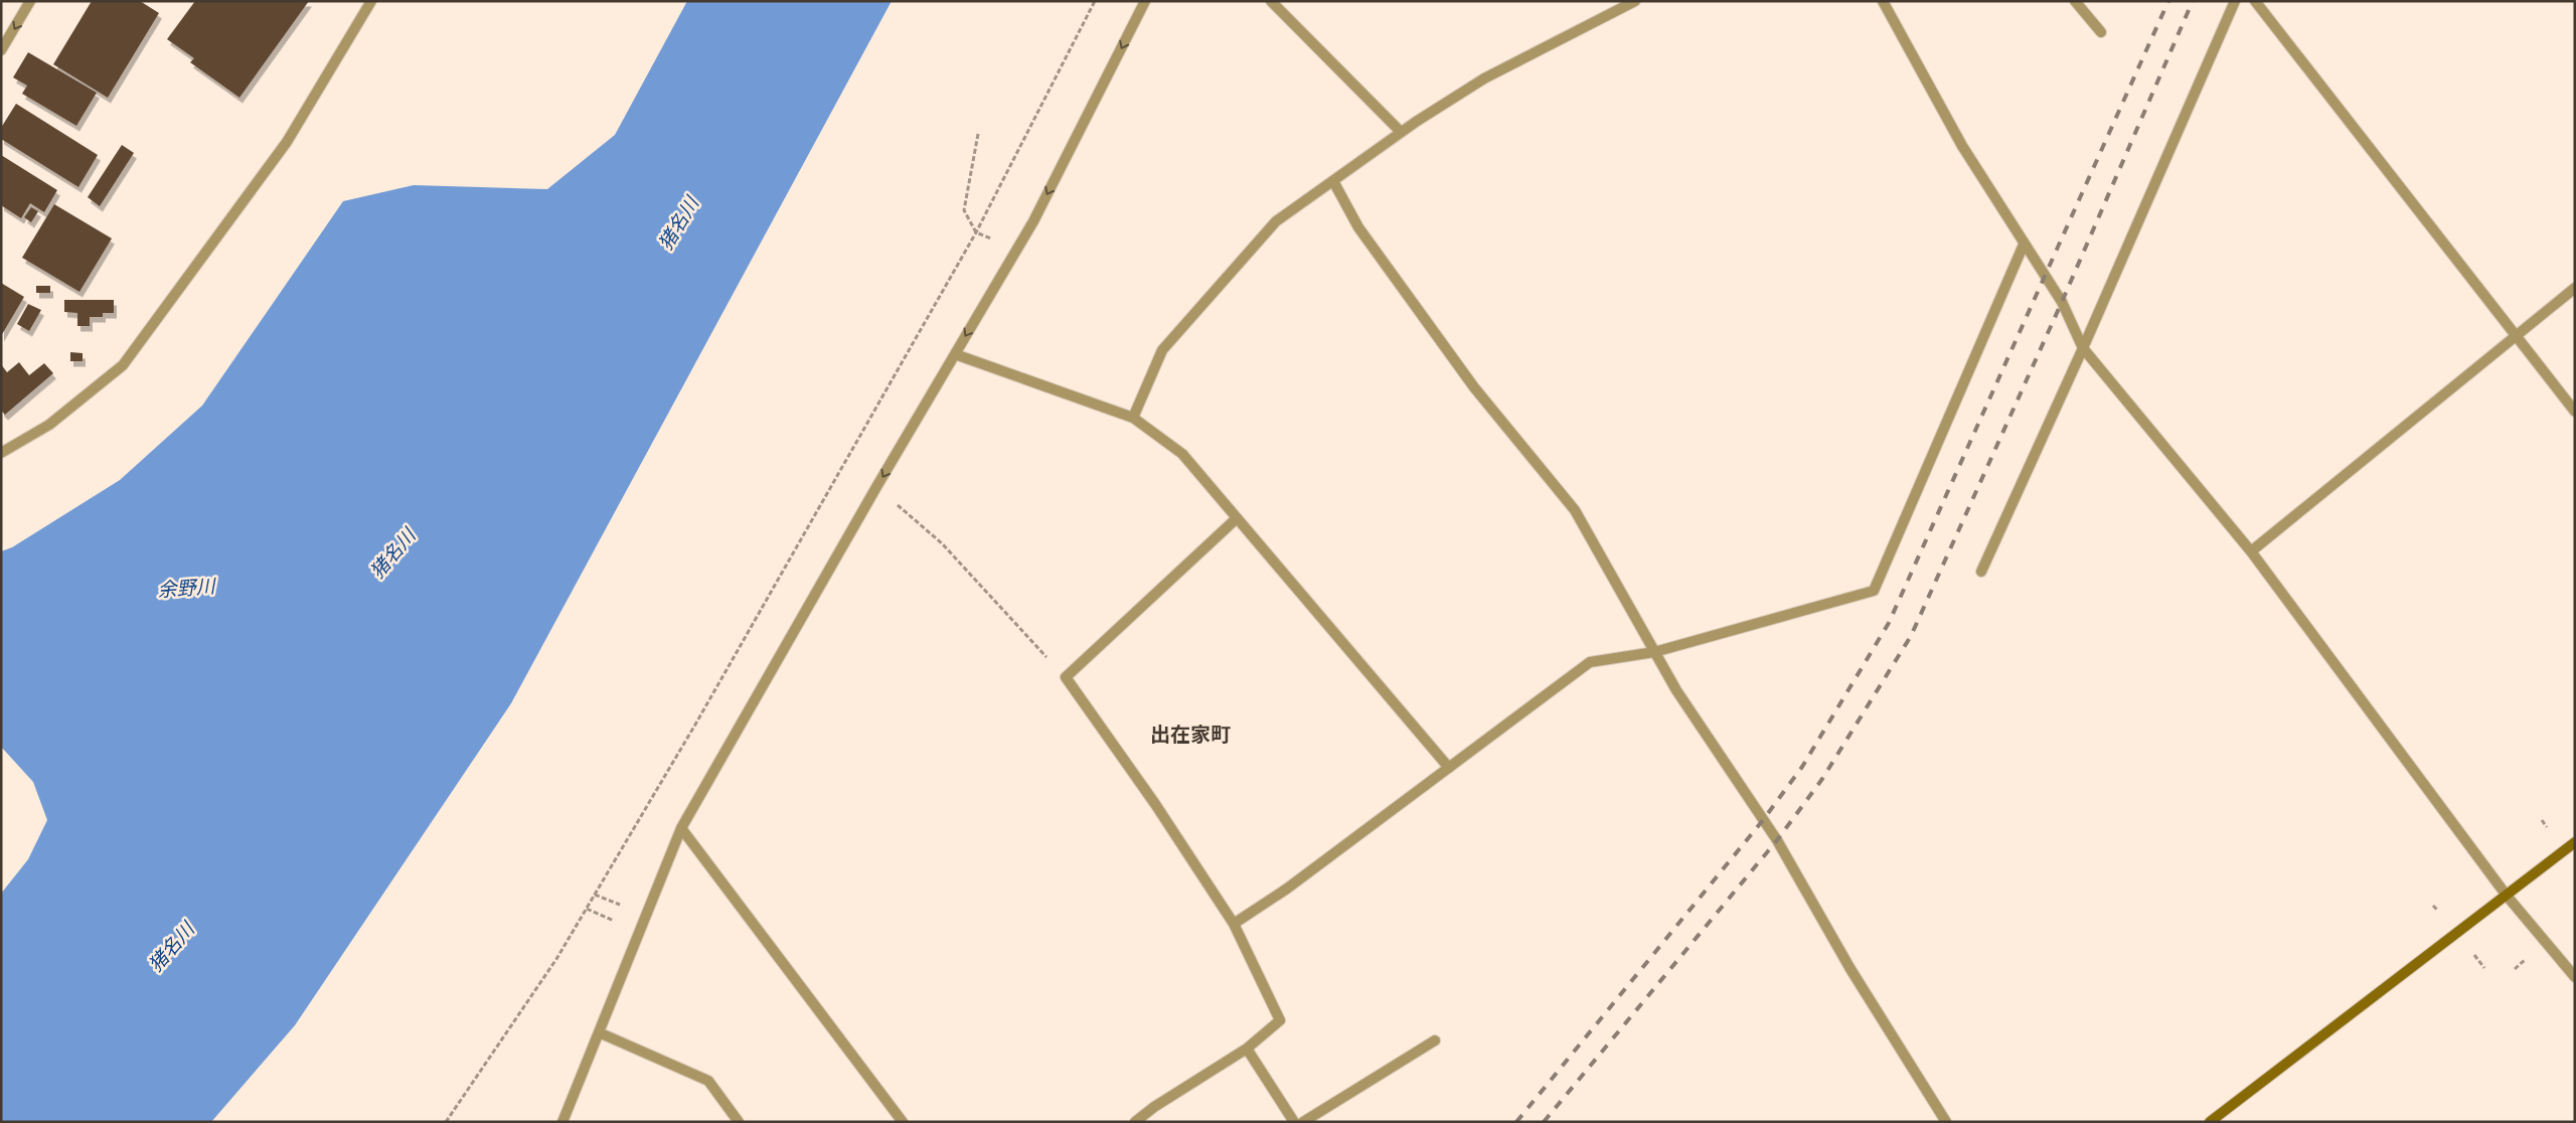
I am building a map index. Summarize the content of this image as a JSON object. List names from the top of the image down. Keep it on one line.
{"districts":["出在家町"],"water":["猪名川","余野川"]}
